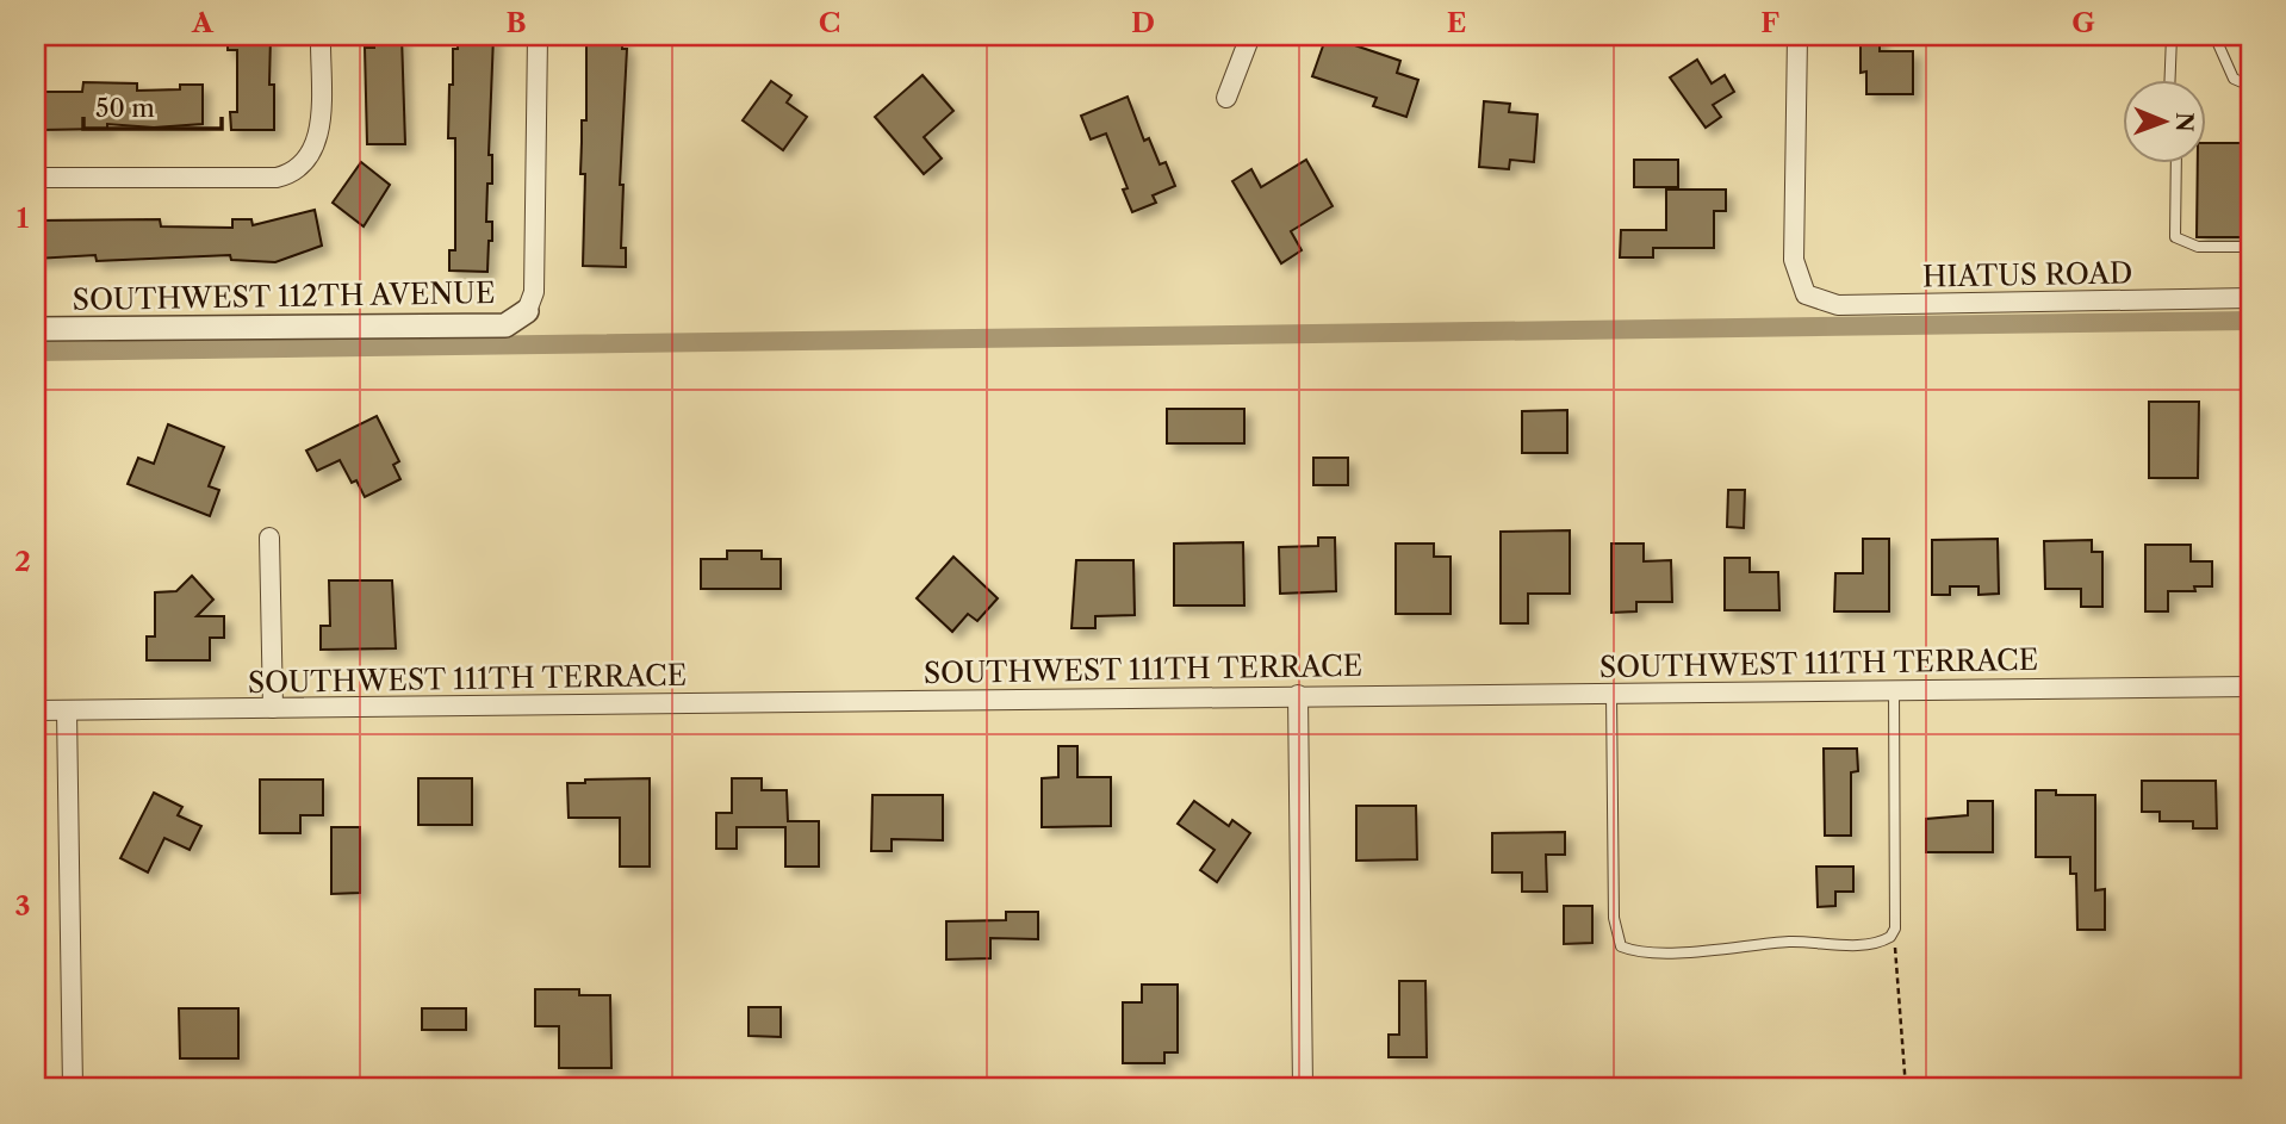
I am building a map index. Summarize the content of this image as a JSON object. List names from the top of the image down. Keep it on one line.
{"streets":{"street":["HIATUS ROAD","SOUTHWEST 112TH AVENUE","SOUTHWEST 111TH TERRACE"]},"scale_bar":"50 m","north":"right","grid":{"columns":["A","B","C","D","E","F","G"],"rows":["1","2","3"]}}
